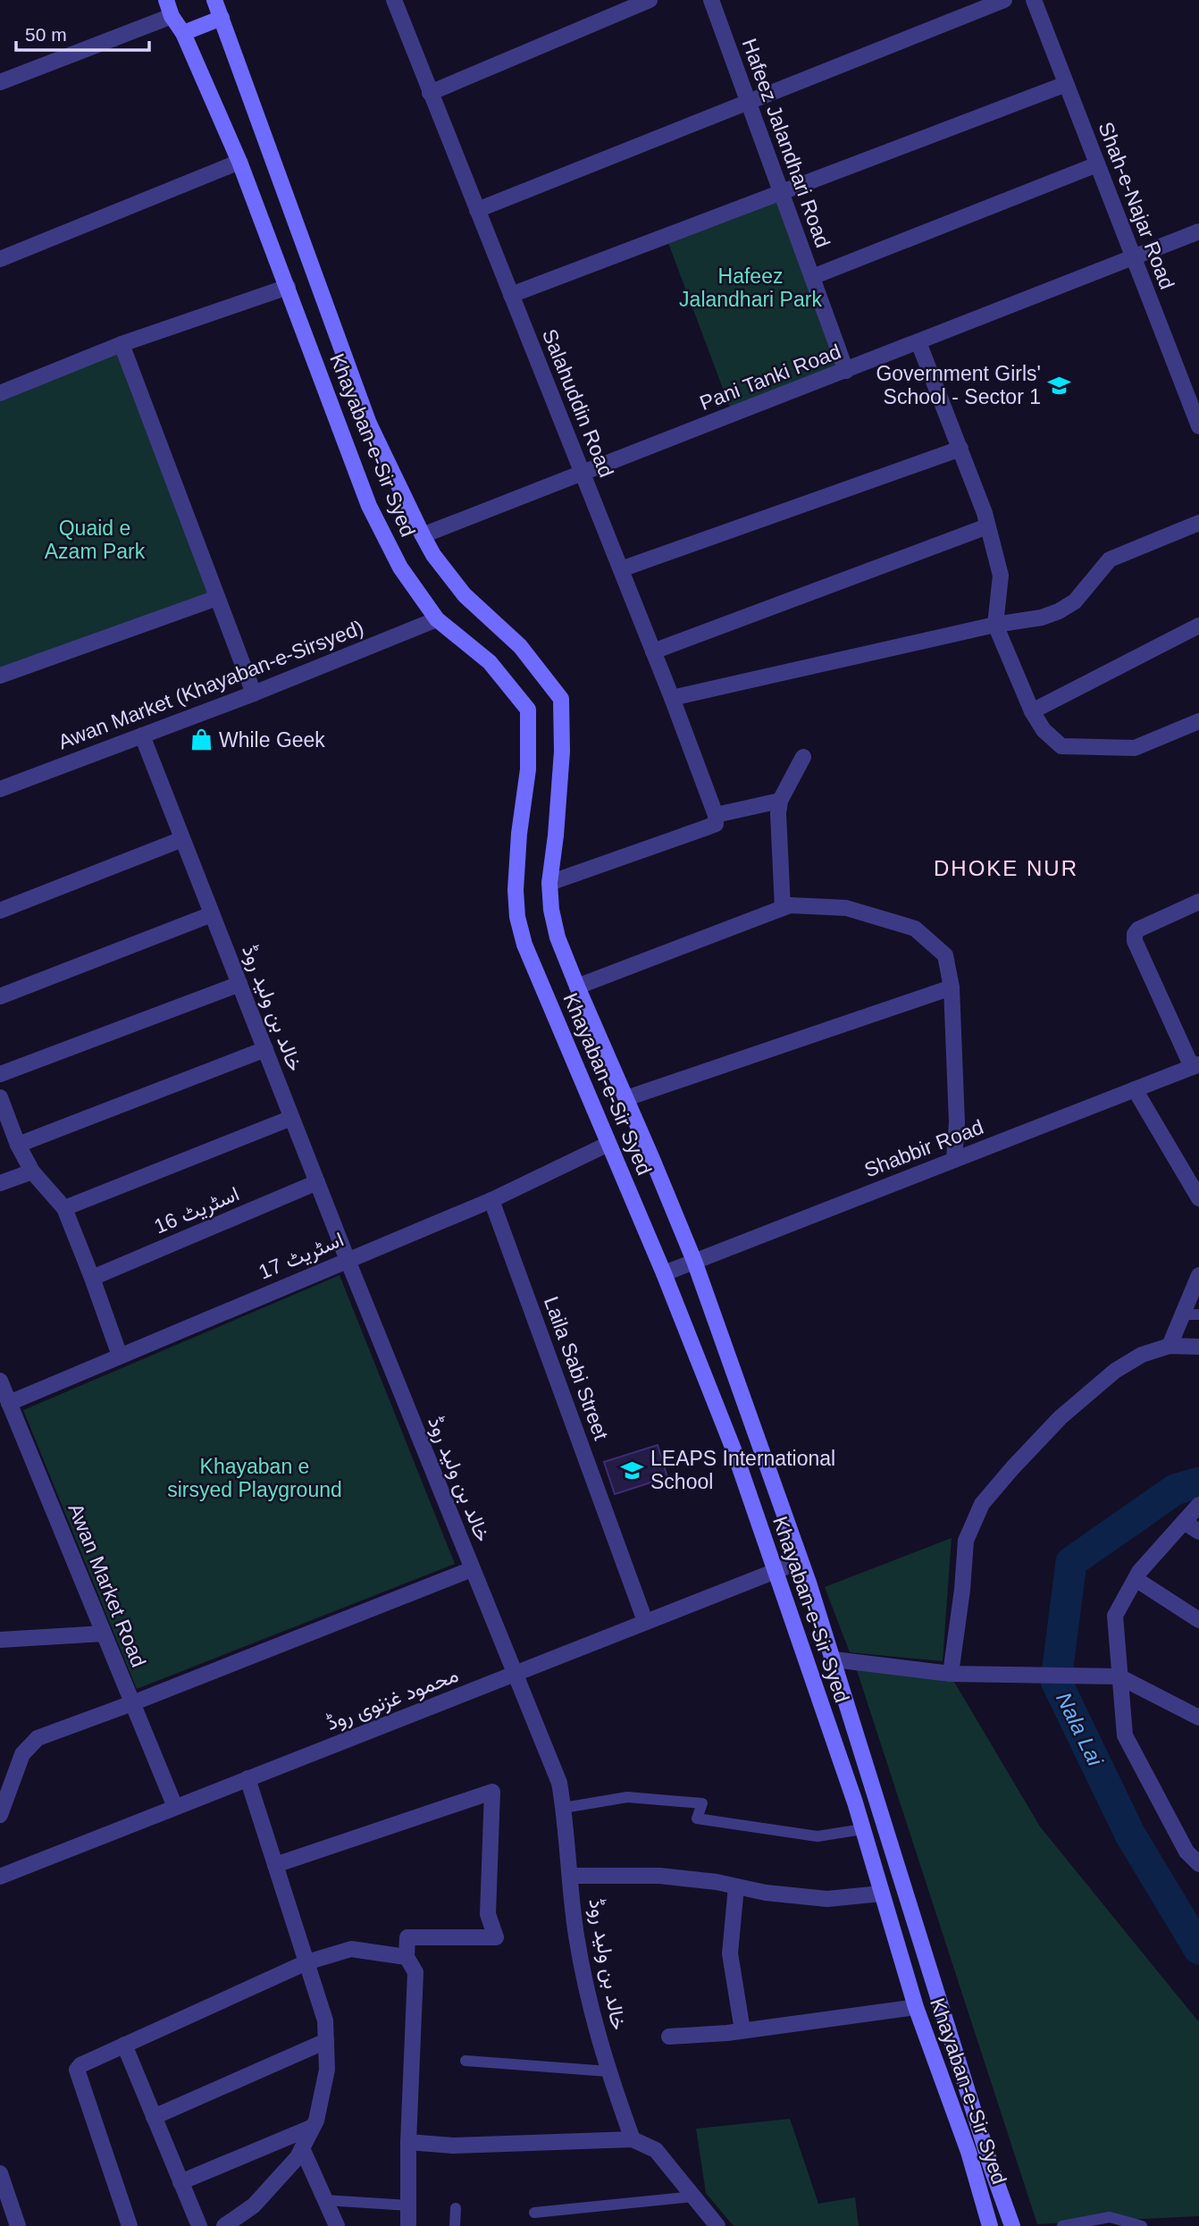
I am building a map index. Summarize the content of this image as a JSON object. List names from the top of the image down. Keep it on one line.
{"streets":{"main road":["Khayaban-e-Sir Syed"],"street":["Hafeez Jalandhari Road","Shah-e-Najar Road","Pani Tanki Road","Salahuddin Road","Awan Market (Khayaban-e-Sirsyed)","خالد بن ولید روڈ","Shabbir Road","اسٹریٹ 16","اسٹریٹ 17","Laila Sabi Street","Awan Market Road","محمود غزنوی روڈ"]},"crossings":[["Hafeez Jalandhari Road","Pani Tanki Road"],["Shah-e-Najar Road","Pani Tanki Road"],["Pani Tanki Road","Salahuddin Road"],["Pani Tanki Road","Khayaban-e-Sir Syed"],["Khayaban-e-Sir Syed","Awan Market (Khayaban-e-Sirsyed)"],["Khayaban-e-Sir Syed","Shabbir Road"],["Khayaban-e-Sir Syed","اسٹریٹ 17"],["Khayaban-e-Sir Syed","محمود غزنوی روڈ"],["Awan Market (Khayaban-e-Sirsyed)","خالد بن ولید روڈ"],["خالد بن ولید روڈ","اسٹریٹ 16"],["خالد بن ولید روڈ","اسٹریٹ 17"],["خالد بن ولید روڈ","محمود غزنوی روڈ"],["اسٹریٹ 17","Laila Sabi Street"],["اسٹریٹ 17","Awan Market Road"],["Laila Sabi Street","محمود غزنوی روڈ"],["Awan Market Road","محمود غزنوی روڈ"]],"districts":["DHOKE NUR"],"water":["Nala Lai"],"parks":["Hafeez Jalandhari Park","Quaid e Azam Park","Khayaban e sirsyed Playground"],"places":{"school or university":["Government Girls' School - Sector 1","LEAPS International School"],"shop":["While Geek"]},"scale_bar":"50 m"}
